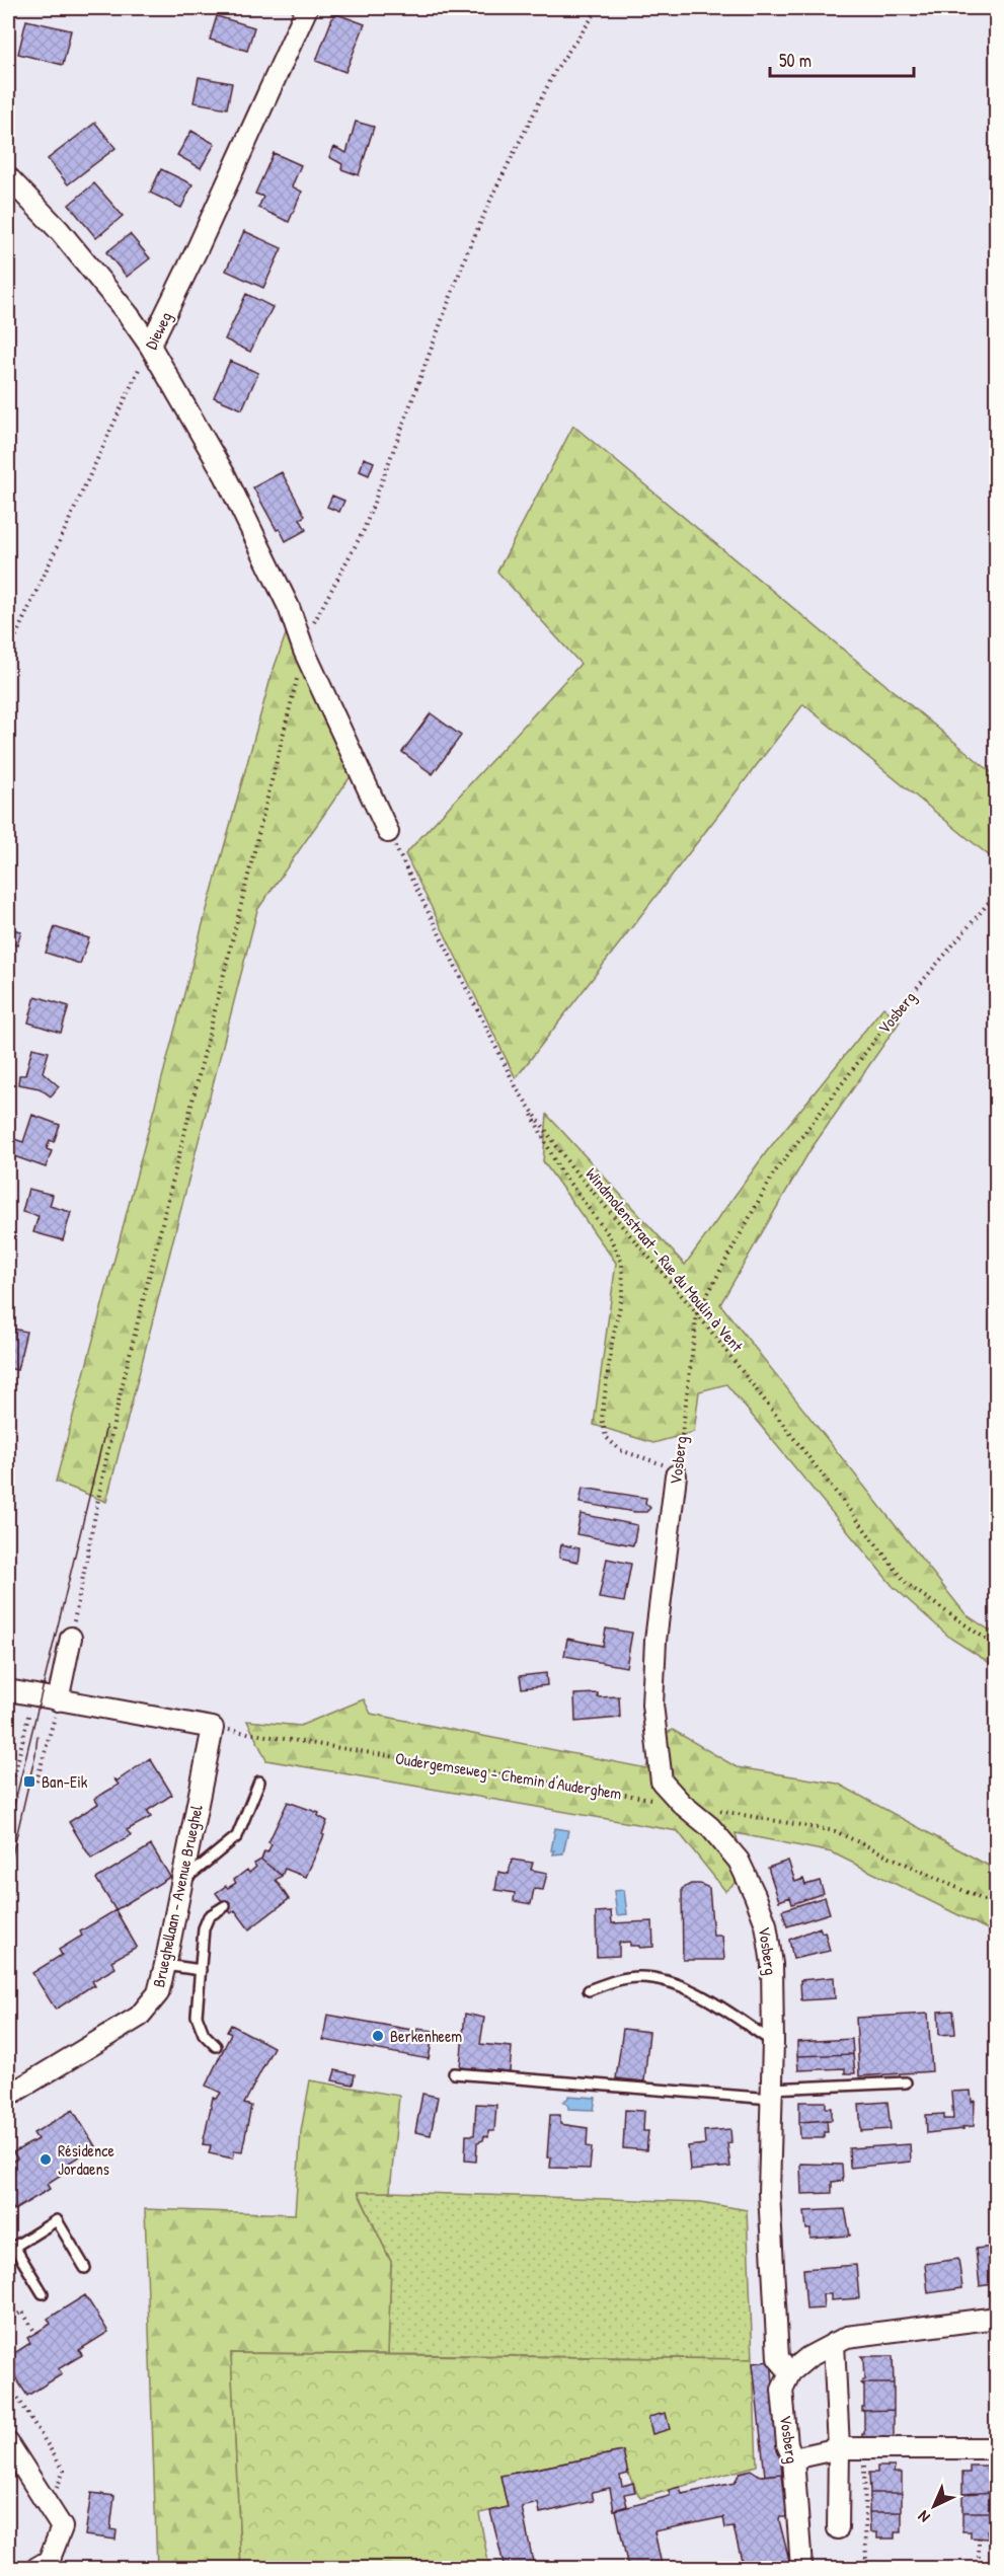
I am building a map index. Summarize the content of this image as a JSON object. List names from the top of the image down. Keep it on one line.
{"streets":{"street":["Dieweg","Vosberg","Brueghellaan - Avenue Brueghel"],"path":["Windmolenstraat - Rue du Moulin à Vent","Oudergemseweg - Chemin d'Auderghem"]},"crossings":[["Vosberg","Windmolenstraat - Rue du Moulin à Vent"],["Vosberg","Oudergemseweg - Chemin d'Auderghem"],["Oudergemseweg - Chemin d'Auderghem","Brueghellaan - Avenue Brueghel"]],"places":{"transit":["Ban-Eik"],"other":["Berkenheem","Résidence Jordaens"]},"scale_bar":"50 m","north":"bottom left"}
